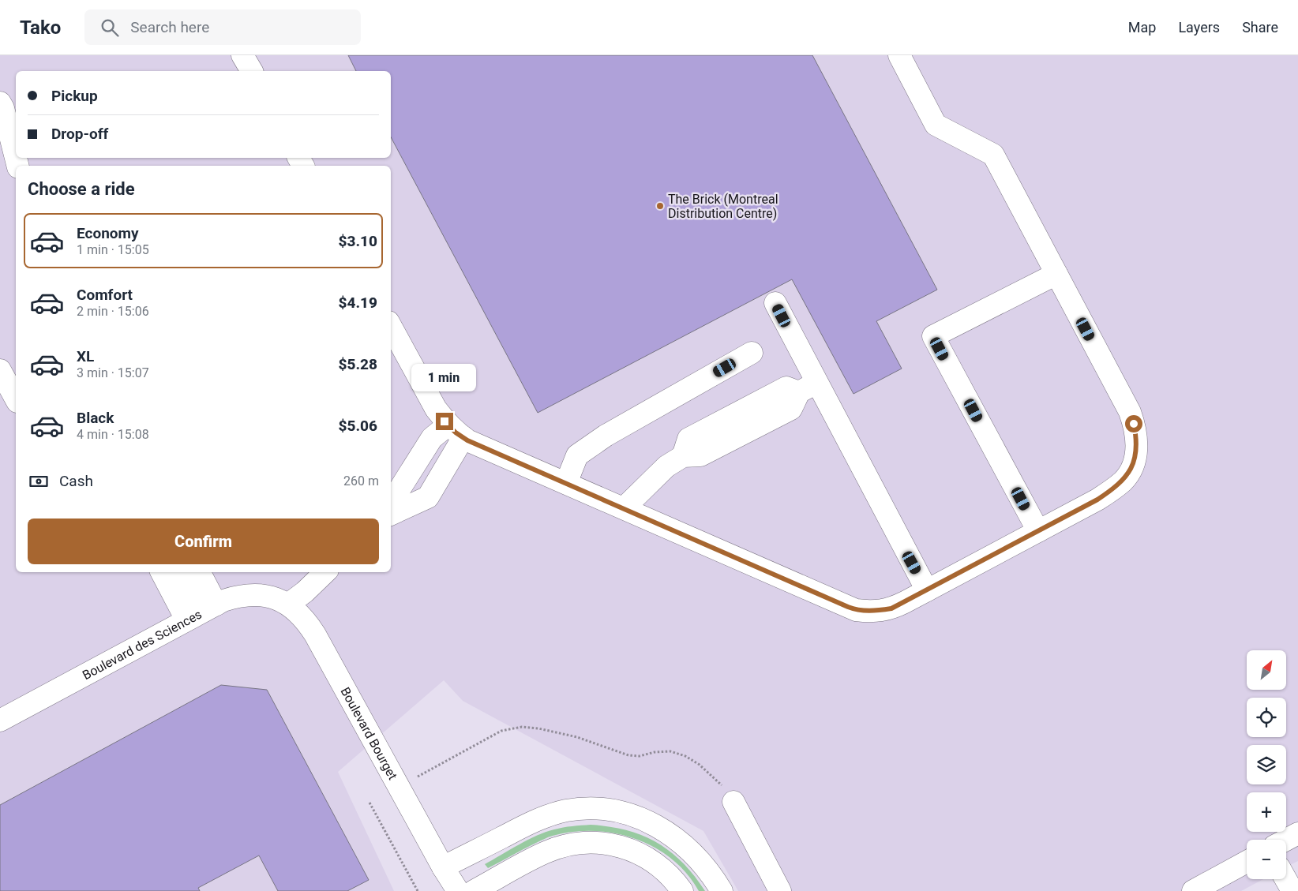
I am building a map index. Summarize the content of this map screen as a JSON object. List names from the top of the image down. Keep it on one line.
{"streets":{"street":["Boulevard des Sciences","Boulevard Bourget"]},"crossings":[["Boulevard des Sciences","Boulevard Bourget"]],"places":["The Brick (Montreal Distribution Centre)"],"north":"top right","page":{"header":"Tako","search":"Search here","nav":["Map","Layers","Share"],"banner":["Pickup","Drop-off"],"heading":"Choose a ride","list":[{"name":"Economy","note":"1 min · 15:05","value":"$3.10"},{"name":"Comfort","note":"2 min · 15:06","value":"$4.19"},{"name":"XL","note":"3 min · 15:07","value":"$5.28"},{"name":"Black","note":"4 min · 15:08","value":"$5.06"}],"bubble":"1 min","pay":["Cash","260 m"],"buttons":"Confirm","map_buttons":["+","−"]}}
